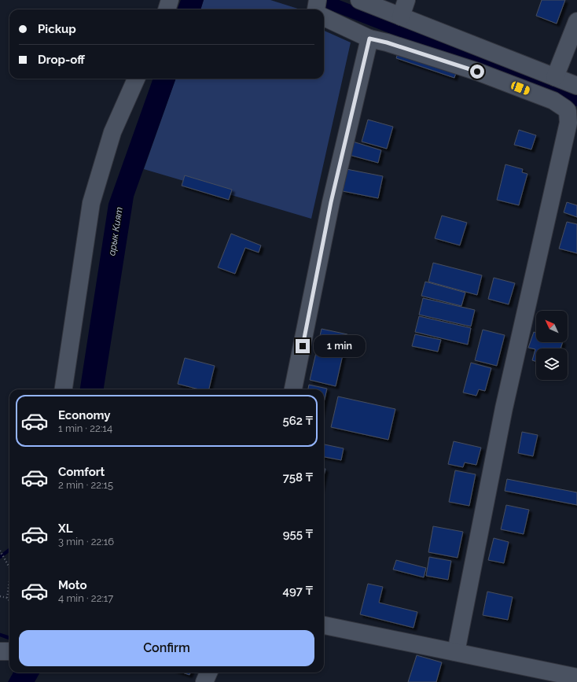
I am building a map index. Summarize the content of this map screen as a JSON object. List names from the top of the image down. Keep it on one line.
{"water":["арык Кият"],"north":"top left","page":{"banner":["Pickup","Drop-off"],"bubble":"1 min","list":[{"name":"Economy","note":"1 min · 22:14","value":"562 ₸"},{"name":"Comfort","note":"2 min · 22:15","value":"758 ₸"},{"name":"XL","note":"3 min · 22:16","value":"955 ₸"},{"name":"Moto","note":"4 min · 22:17","value":"497 ₸"}],"buttons":"Confirm"}}
